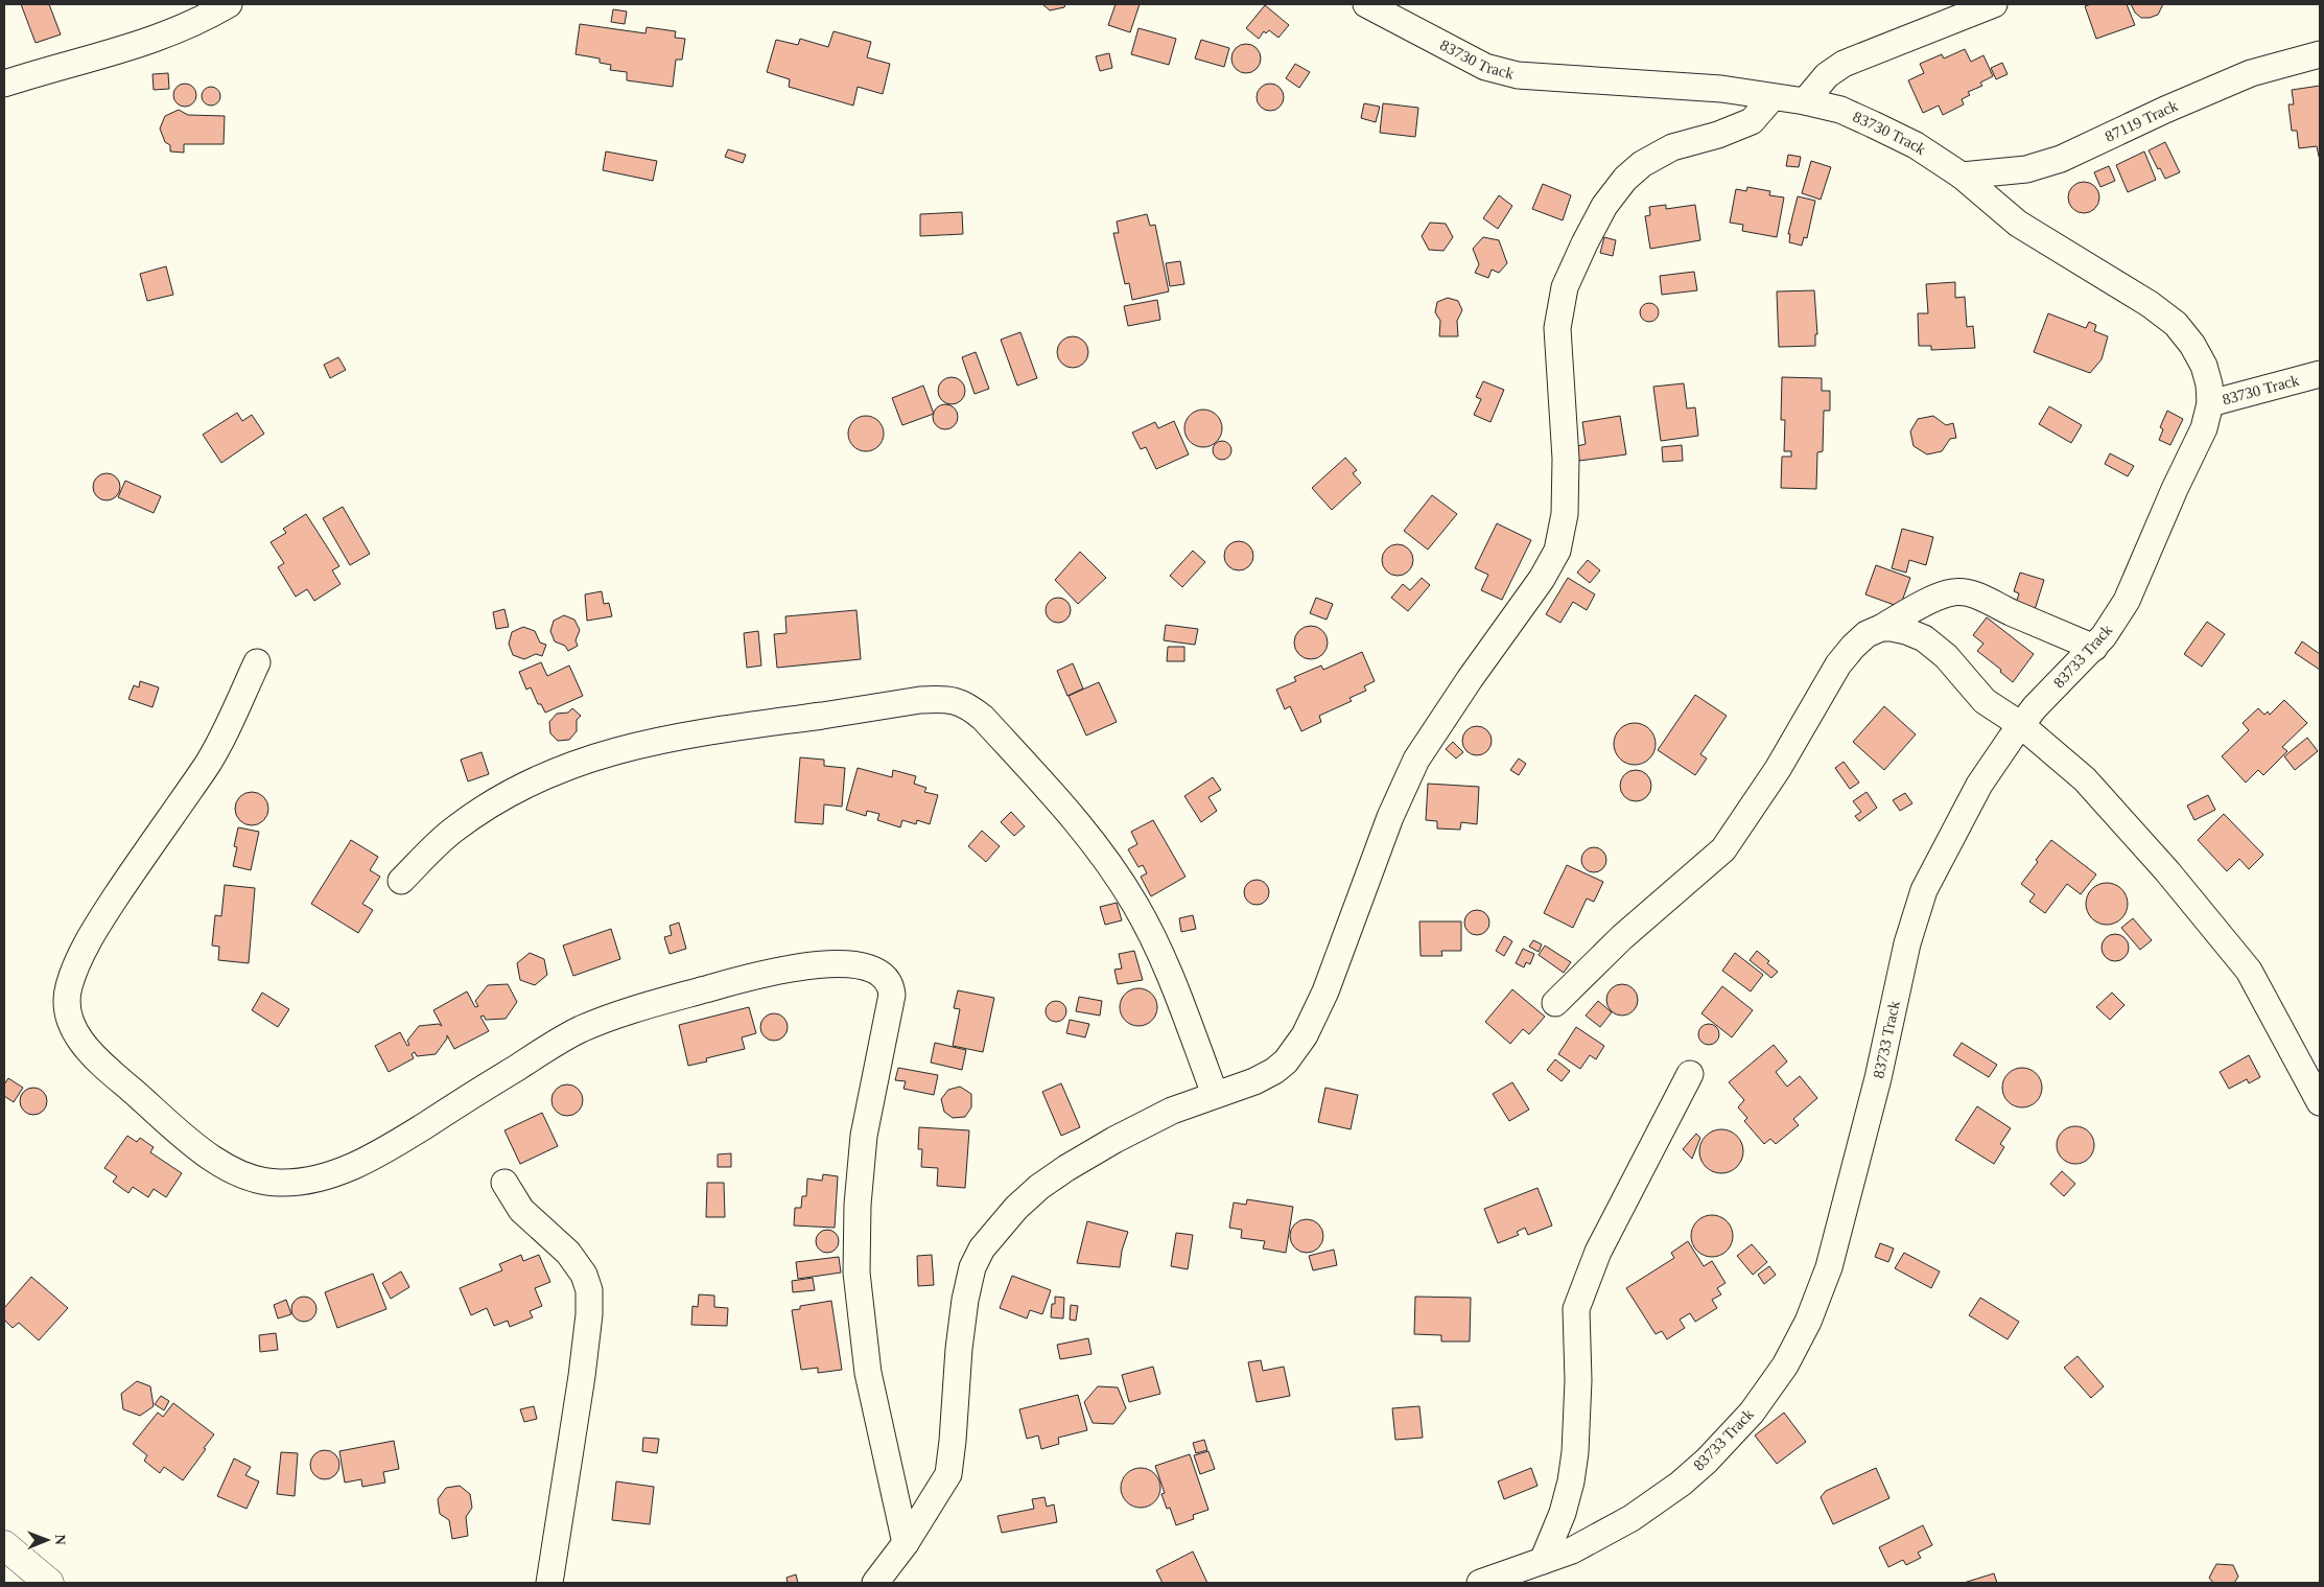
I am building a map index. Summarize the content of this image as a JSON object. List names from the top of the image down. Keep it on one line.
{"streets":{"street":["83730 Track","87119 Track","83733 Track"]},"crossings":[["83730 Track","87119 Track"],["83730 Track","83733 Track"]],"north":"right"}
